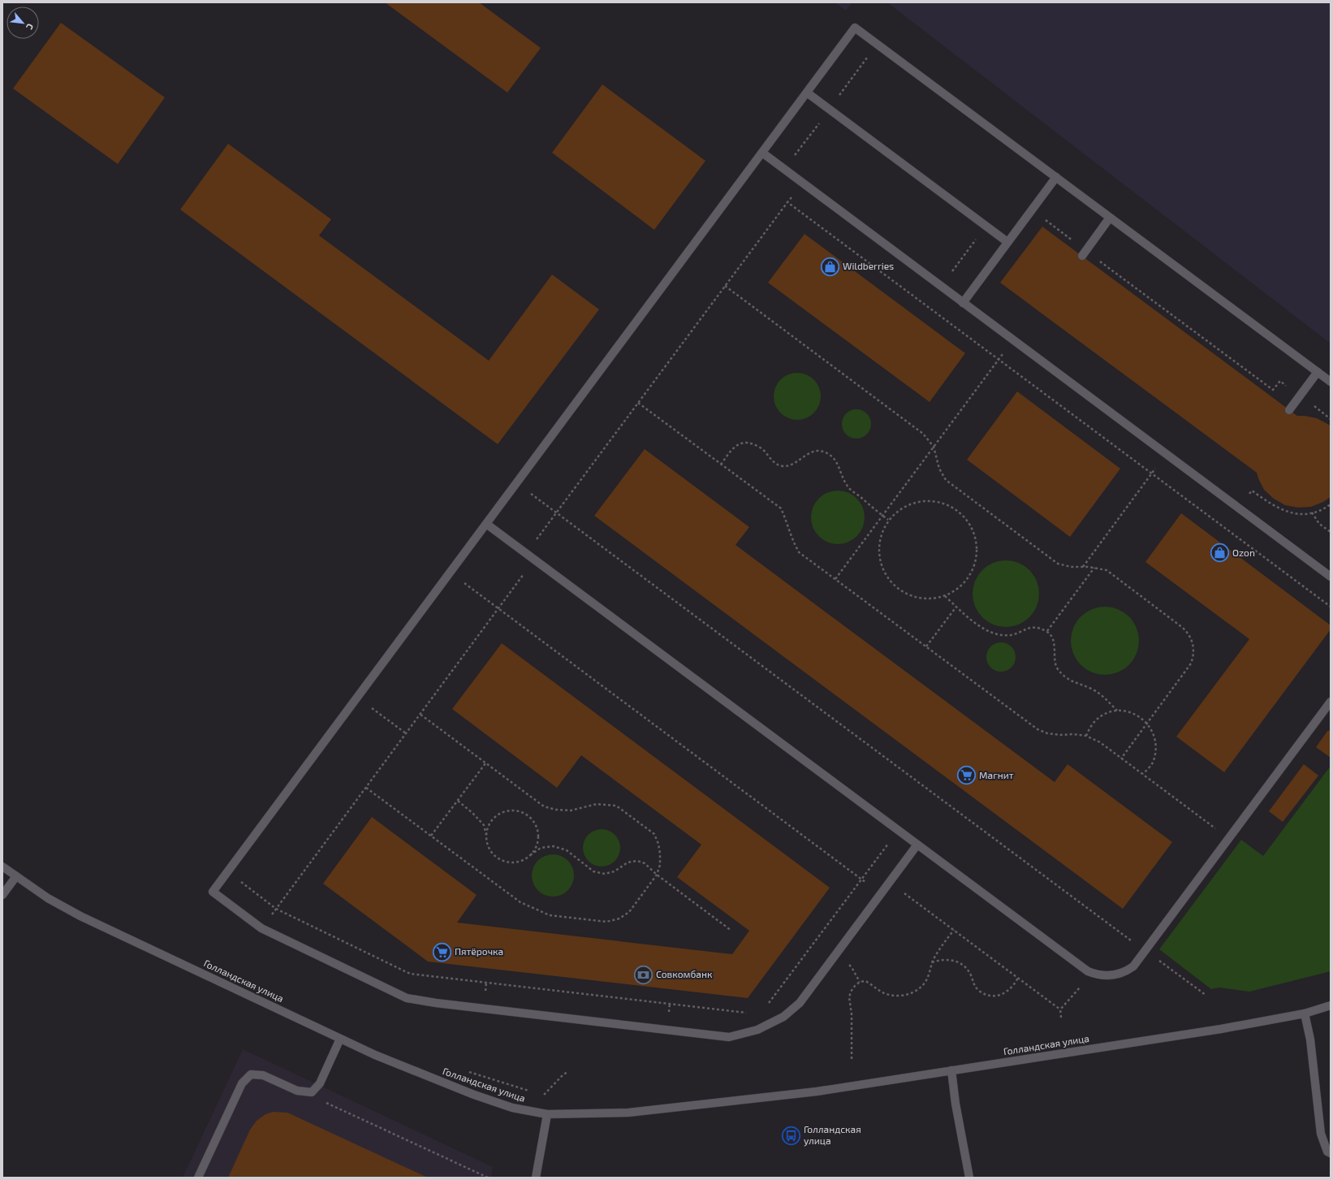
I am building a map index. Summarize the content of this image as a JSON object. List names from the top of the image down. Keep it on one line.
{"streets":{"street":["Голландская улица"]},"places":{"shop":["Wildberries","Ozon"],"supermarket":["Магнит","Пятёрочка"],"bank":["Совкомбанк"],"bus stop":["Голландская улица"]},"north":"bottom right"}
